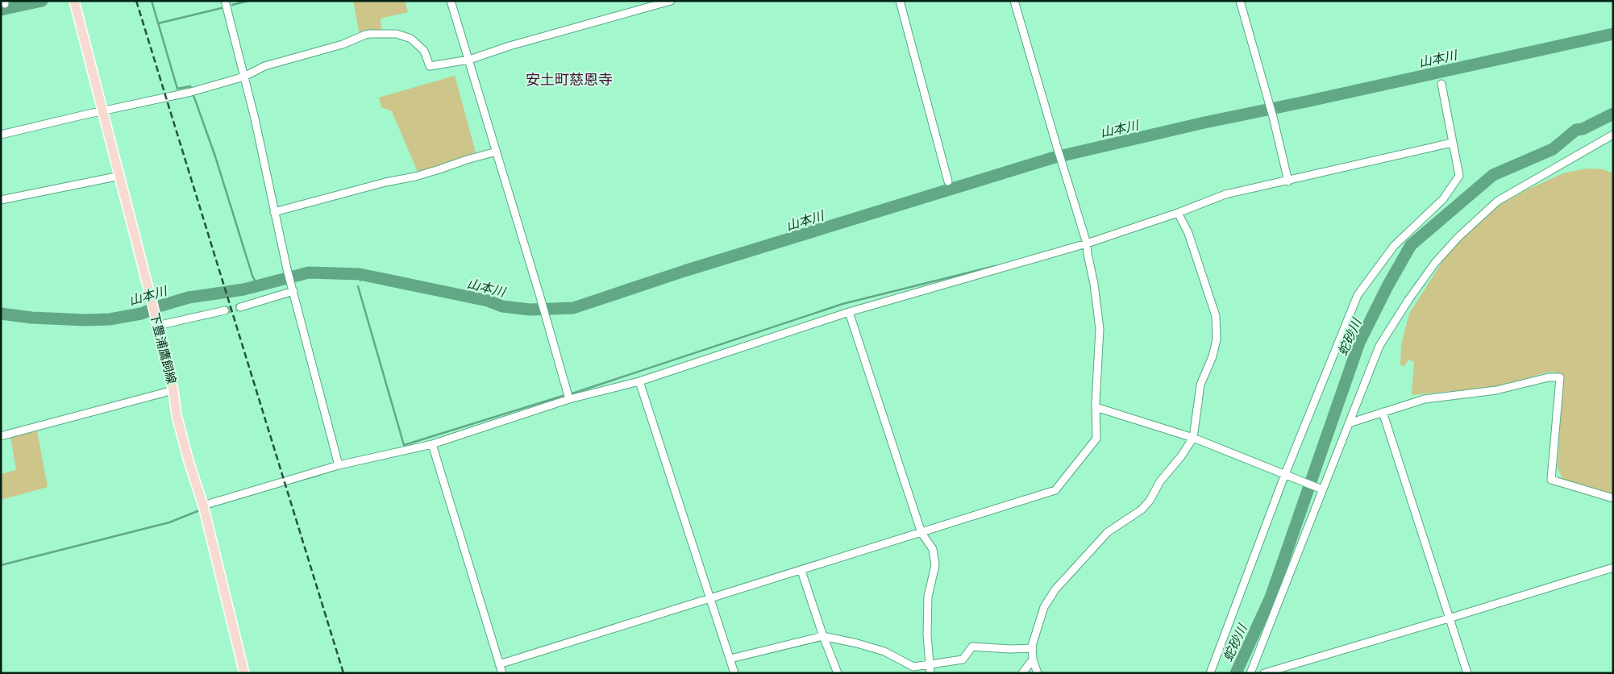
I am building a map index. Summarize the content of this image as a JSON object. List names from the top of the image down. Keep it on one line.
{"streets":{"main road":["下豊浦鷹飼線"]},"districts":["安土町慈恩寺"],"water":["山本川","蛇砂川"]}
